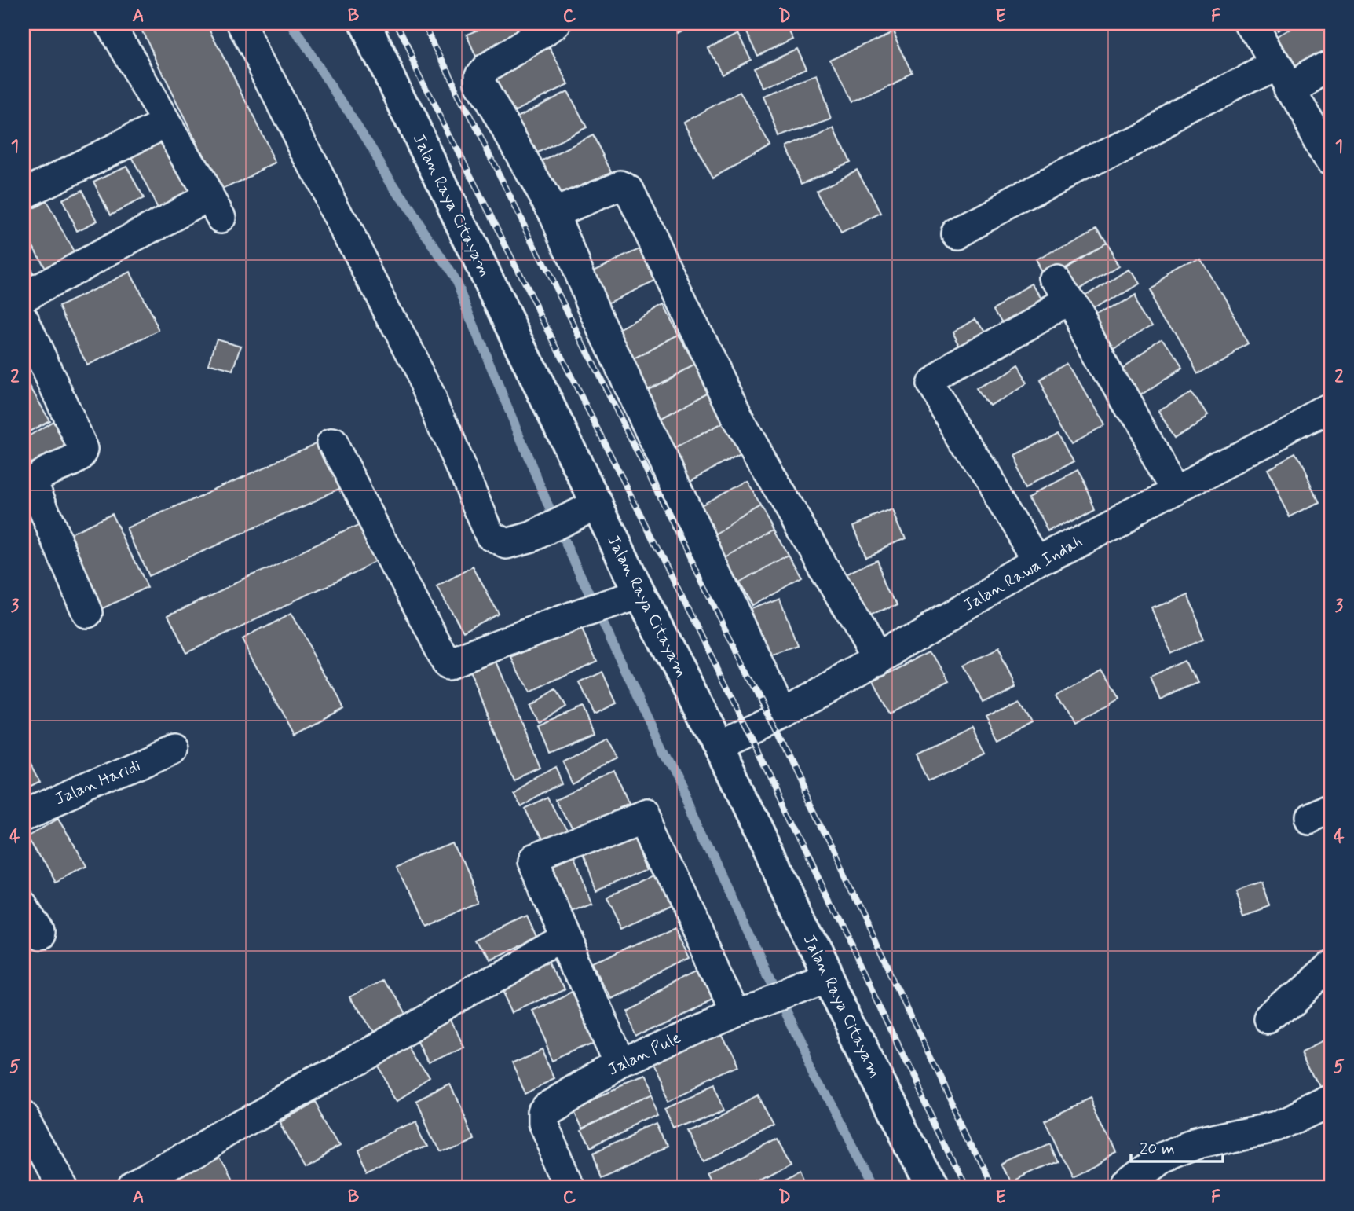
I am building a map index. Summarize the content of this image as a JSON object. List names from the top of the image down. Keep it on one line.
{"streets":{"main road":["Jalan Raya Citayam"],"street":["Jalan Rawa Indah","Jalan Haridi","Jalan Pule"]},"crossings":[["Jalan Raya Citayam","Jalan Rawa Indah"],["Jalan Raya Citayam","Jalan Pule"]],"scale_bar":"20 m","grid":{"columns":["A","B","C","D","E","F"],"rows":["1","2","3","4","5"]}}
